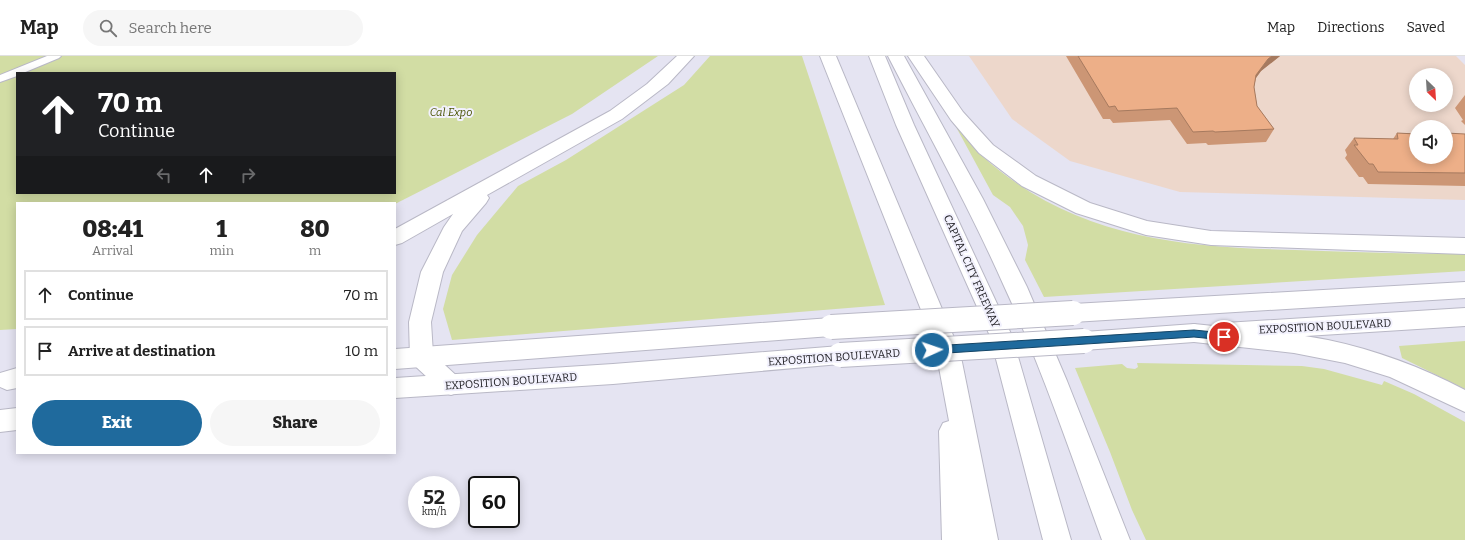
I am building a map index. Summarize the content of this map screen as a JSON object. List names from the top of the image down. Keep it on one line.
{"streets":{"main road":["CAPITAL CITY FREEWAY","EXPOSITION BOULEVARD"]},"parks":["Cal Expo"],"north":"bottom right","page":{"header":"Map","search":"Search here","nav":["Map","Directions","Saved"],"turn":["70 m","Continue"],"eta":["08:41","Arrival","1","min","80","m"],"list":[{"name":"Continue","value":"70 m"},{"name":"Arrive at destination","value":"10 m"}],"buttons":["Exit","Share"],"speed":"52 km/h","limit":"60"}}
